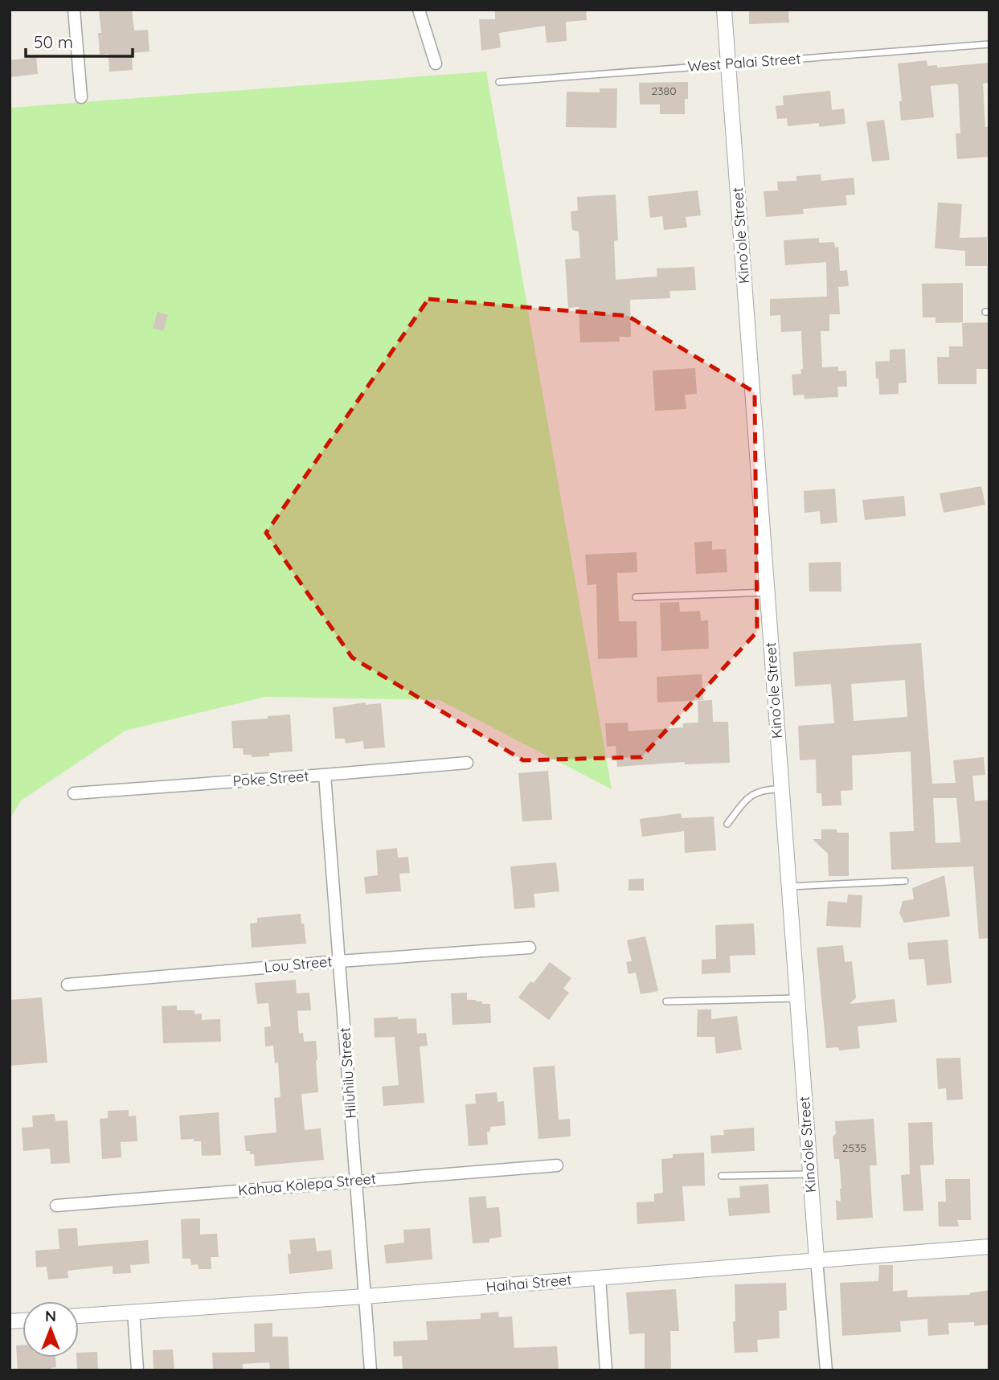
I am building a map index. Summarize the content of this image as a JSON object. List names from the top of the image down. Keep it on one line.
{"streets":{"street":["Kinoʻole Street","Poke Street","Lou Street","Hiluhilu Street","Kahua Kolepa Street","Haihai Street"],"lane":["West Palai Street"]},"crossings":[["West Palai Street","Kinoʻole Street"],["Kinoʻole Street","Haihai Street"],["Poke Street","Hiluhilu Street"],["Lou Street","Hiluhilu Street"],["Hiluhilu Street","Kahua Kolepa Street"],["Hiluhilu Street","Haihai Street"]],"house_numbers":["2380","2535"],"scale_bar":"50 m","north":"top"}
